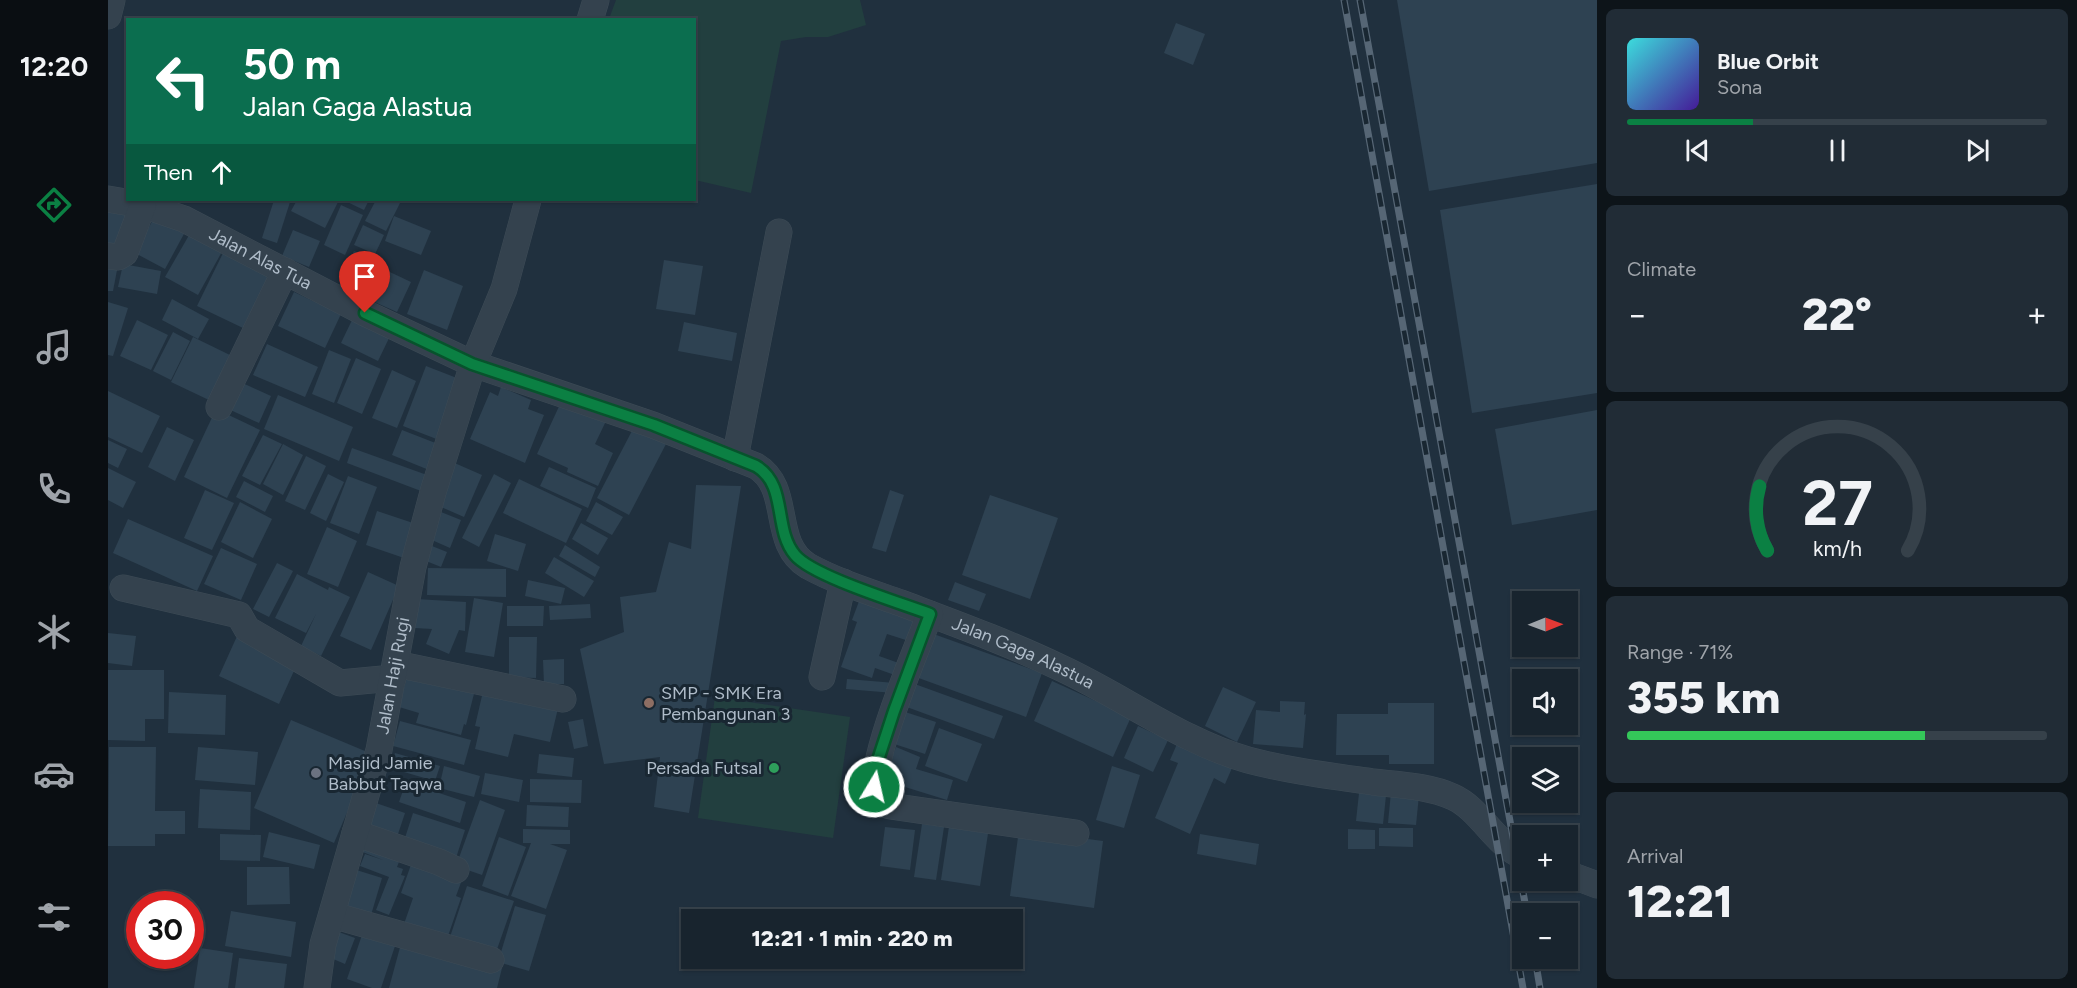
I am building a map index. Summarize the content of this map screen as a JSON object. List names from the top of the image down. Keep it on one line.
{"streets":{"street":["Jalan Alas Tua","Jalan Gaga Alastua","Jalan Haji Rugi"]},"crossings":[["Jalan Alas Tua","Jalan Gaga Alastua"],["Jalan Alas Tua","Jalan Haji Rugi"],["Jalan Gaga Alastua","Jalan Haji Rugi"]],"places":["SMP - SMK Era Pembangunan 3","Persada Futsal","Masjid Jamie Babbut Taqwa"],"north":"right","page":{"tabs":"12:20","turn":["50 m","Jalan Gaga Alastua"],"song":["Blue Orbit","Sona"],"then":"Then","tile":["Climate",["Range · 71%","355 km"],["Arrival","12:21"]],"heat":["−","22°","+"],"map_buttons":["+","−"],"limit":"30","trip":"12:21 · 1 min · 220 m","gauge":["27","km/h"]}}
